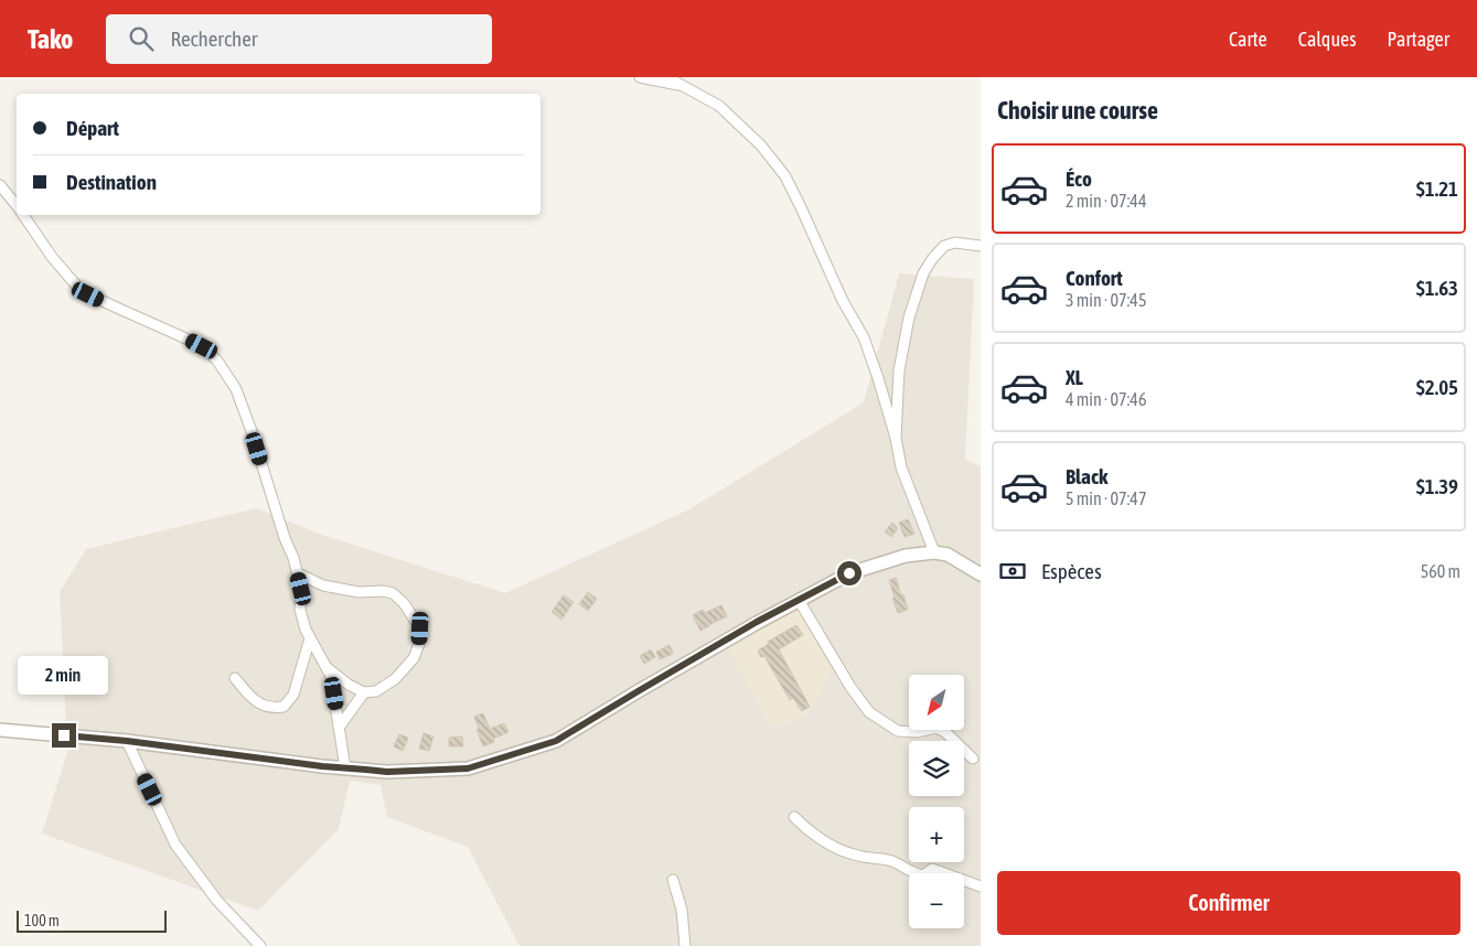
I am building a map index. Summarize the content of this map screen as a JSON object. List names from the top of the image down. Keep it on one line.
{"scale_bar":"100 m","north":"bottom left","page":{"header":"Tako","search":"Rechercher","nav":["Carte","Calques","Partager"],"heading":"Choisir une course","banner":["Départ","Destination"],"list":[{"name":"Éco","note":"2 min · 07:44","value":"$1.21"},{"name":"Confort","note":"3 min · 07:45","value":"$1.63"},{"name":"XL","note":"4 min · 07:46","value":"$2.05"},{"name":"Black","note":"5 min · 07:47","value":"$1.39"}],"pay":["Espèces","560 m"],"bubble":"2 min","map_buttons":["+","−"],"buttons":"Confirmer","scale":"100 m"}}
